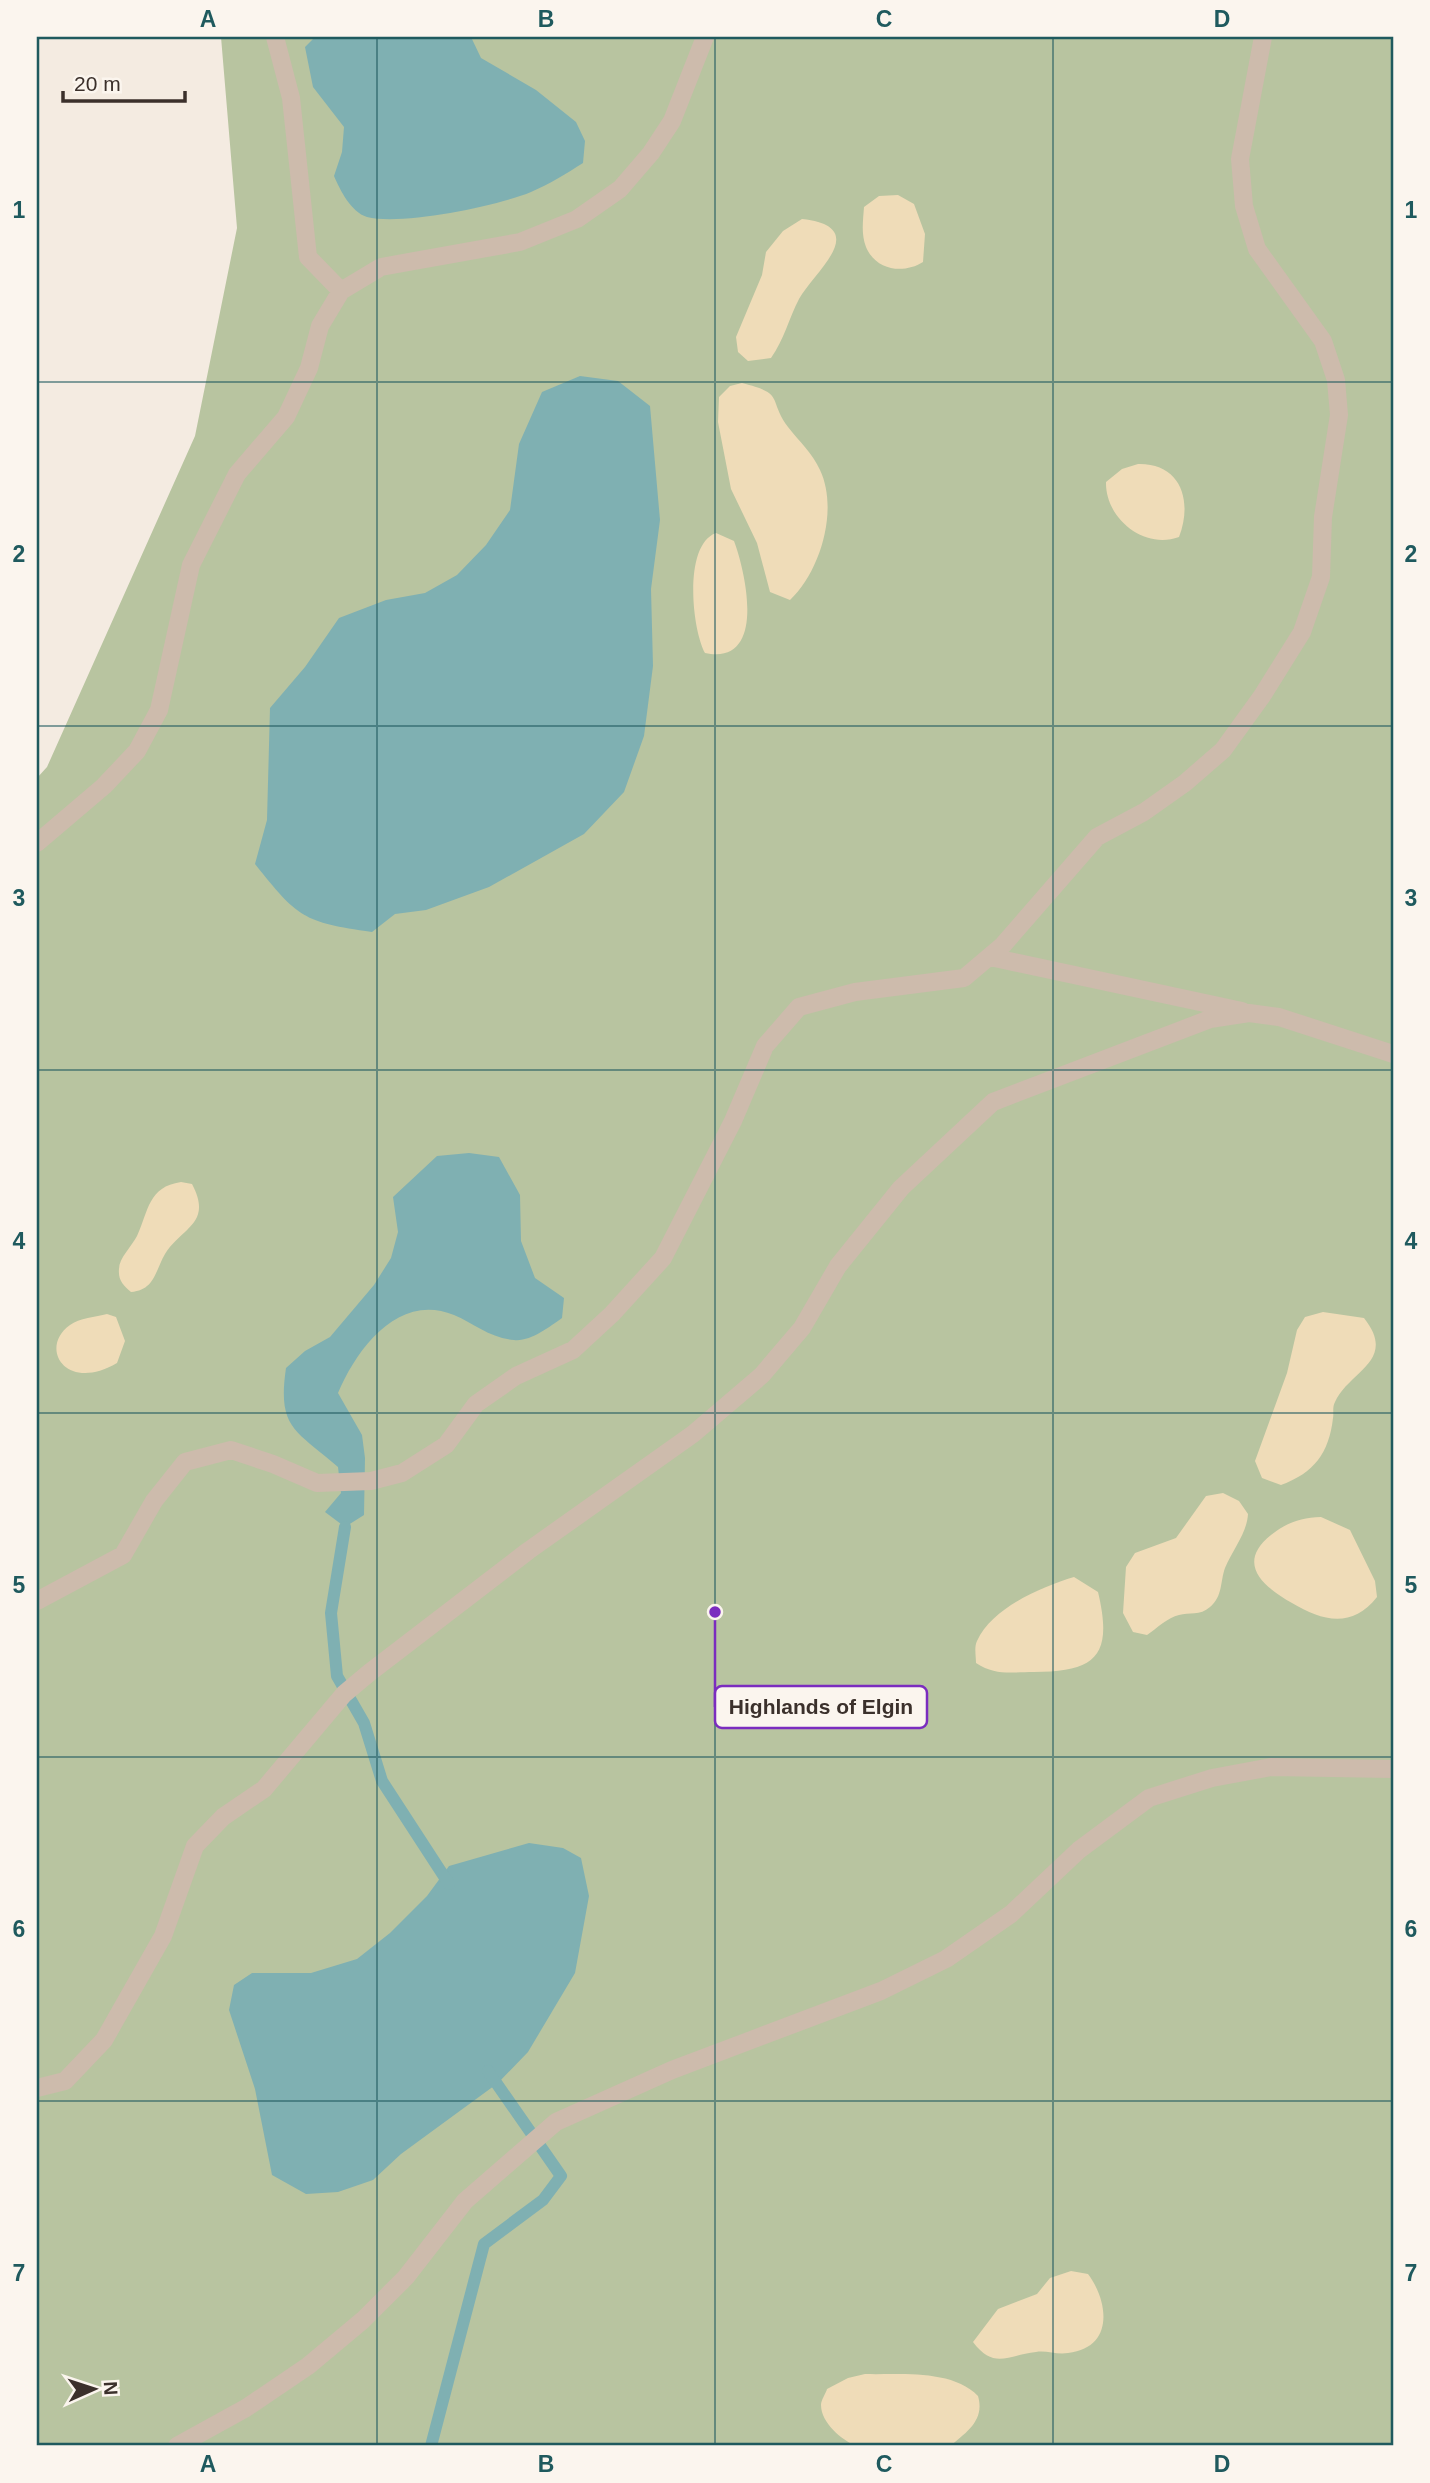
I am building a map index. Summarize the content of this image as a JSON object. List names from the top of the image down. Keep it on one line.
{"places":["Highlands of Elgin"],"scale_bar":"20 m","north":"right","grid":{"columns":["A","B","C","D"],"rows":["1","2","3","4","5","6","7"]}}
